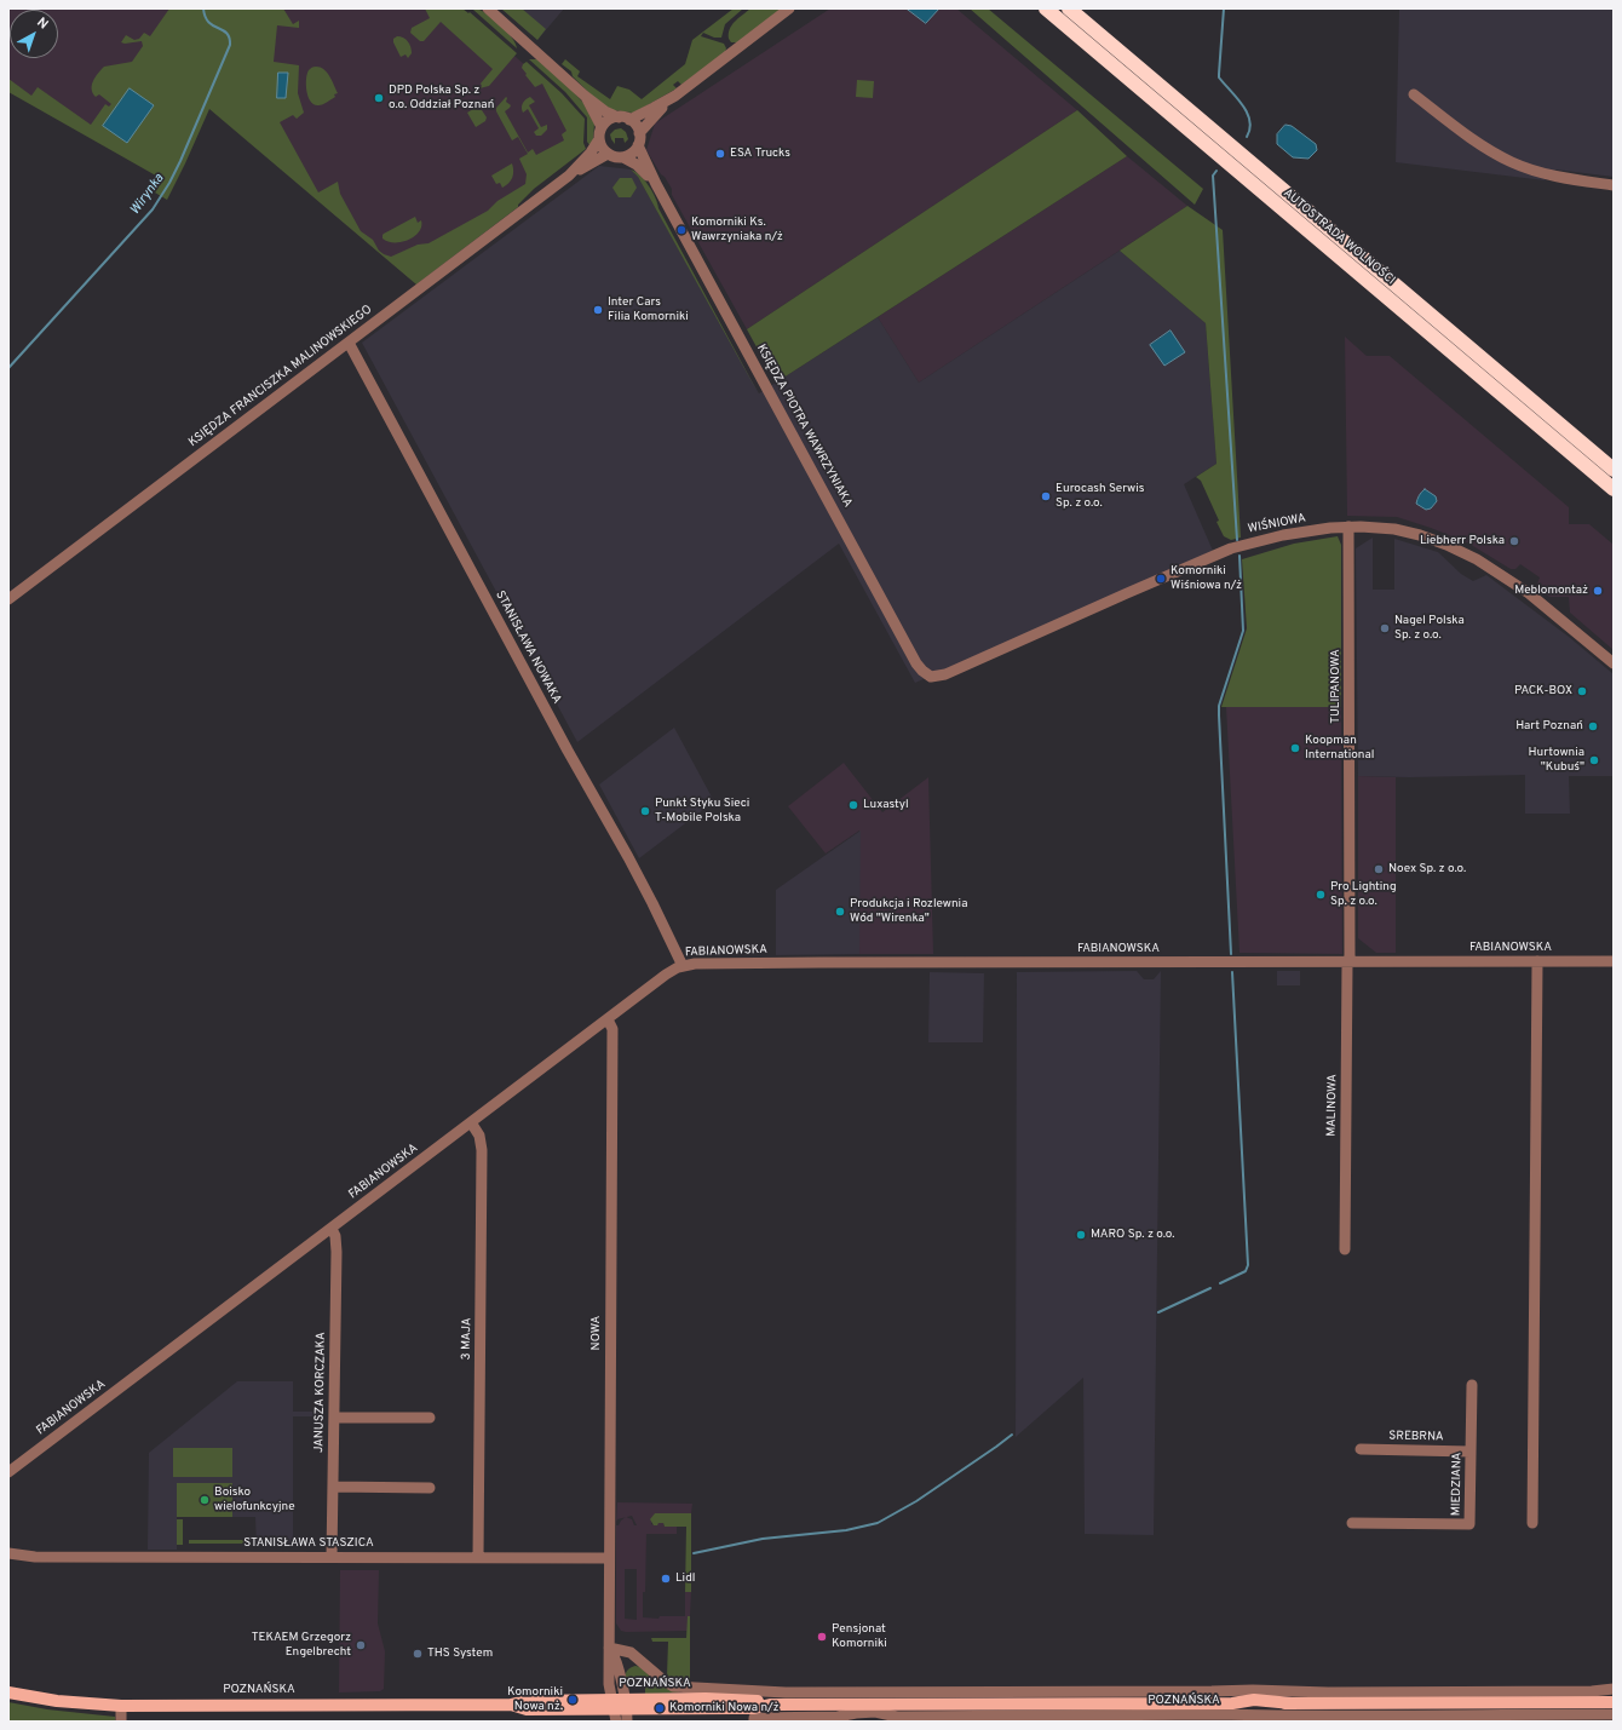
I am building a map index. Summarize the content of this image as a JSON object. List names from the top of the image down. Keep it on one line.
{"streets":{"highway":["AUTOSTRADA WOLNOŚCI"],"main road":["POZNAŃSKA"],"street":["KSIĘDZA FRANCISZKA MALINOWSKIEGO","KSIĘDZA PIOTRA WAWRZYNIAKA","WIŚNIOWA","STANISŁAWA NOWAKA","TULIPANOWA","FABIANOWSKA","MALINOWA","NOWA","3 MAJA","JANUSZA KORCZAKA","SREBRNA","MIEDZIANA","STANISŁAWA STASZICA"]},"crossings":[["KSIĘDZA FRANCISZKA MALINOWSKIEGO","KSIĘDZA PIOTRA WAWRZYNIAKA"],["KSIĘDZA FRANCISZKA MALINOWSKIEGO","STANISŁAWA NOWAKA"],["KSIĘDZA PIOTRA WAWRZYNIAKA","WIŚNIOWA"],["WIŚNIOWA","TULIPANOWA"],["STANISŁAWA NOWAKA","FABIANOWSKA"],["TULIPANOWA","FABIANOWSKA"],["TULIPANOWA","MALINOWA"],["FABIANOWSKA","MALINOWA"],["FABIANOWSKA","NOWA"],["FABIANOWSKA","3 MAJA"],["FABIANOWSKA","JANUSZA KORCZAKA"],["NOWA","STANISŁAWA STASZICA"],["NOWA","POZNAŃSKA"],["3 MAJA","STANISŁAWA STASZICA"],["JANUSZA KORCZAKA","STANISŁAWA STASZICA"],["SREBRNA","MIEDZIANA"]],"water":["Wirynka"],"places":["DPD Polska Sp. z o.o. Oddział Poznań","ESA Trucks","Komorniki Ks. Wawrzyniaka n/ż","Inter Cars Filia Komorniki","Eurocash Serwis Sp. z o.o.","Liebherr Polska","Komorniki Wiśniowa n/ż","Meblomontaż","Nagel Polska Sp. z o.o.","PACK-BOX","Hart Poznań","Koopman International","Hurtownia \"Kubuś\"","Luxastyl","Punkt Styku Sieci T-Mobile Polska","Noex Sp. z o.o.","Pro Lighting Sp. z o.o.","Produkcja i Rozlewnia Wód \"Wirenka\"","MARO Sp. z o.o.","Boisko wielofunkcyjne","Lidl","Pensjonat Komorniki","TEKAEM Grzegorz Engelbrecht","THS System","Komorniki Nowa nż.","Komorniki Nowa n/ż"],"north":"top right"}
